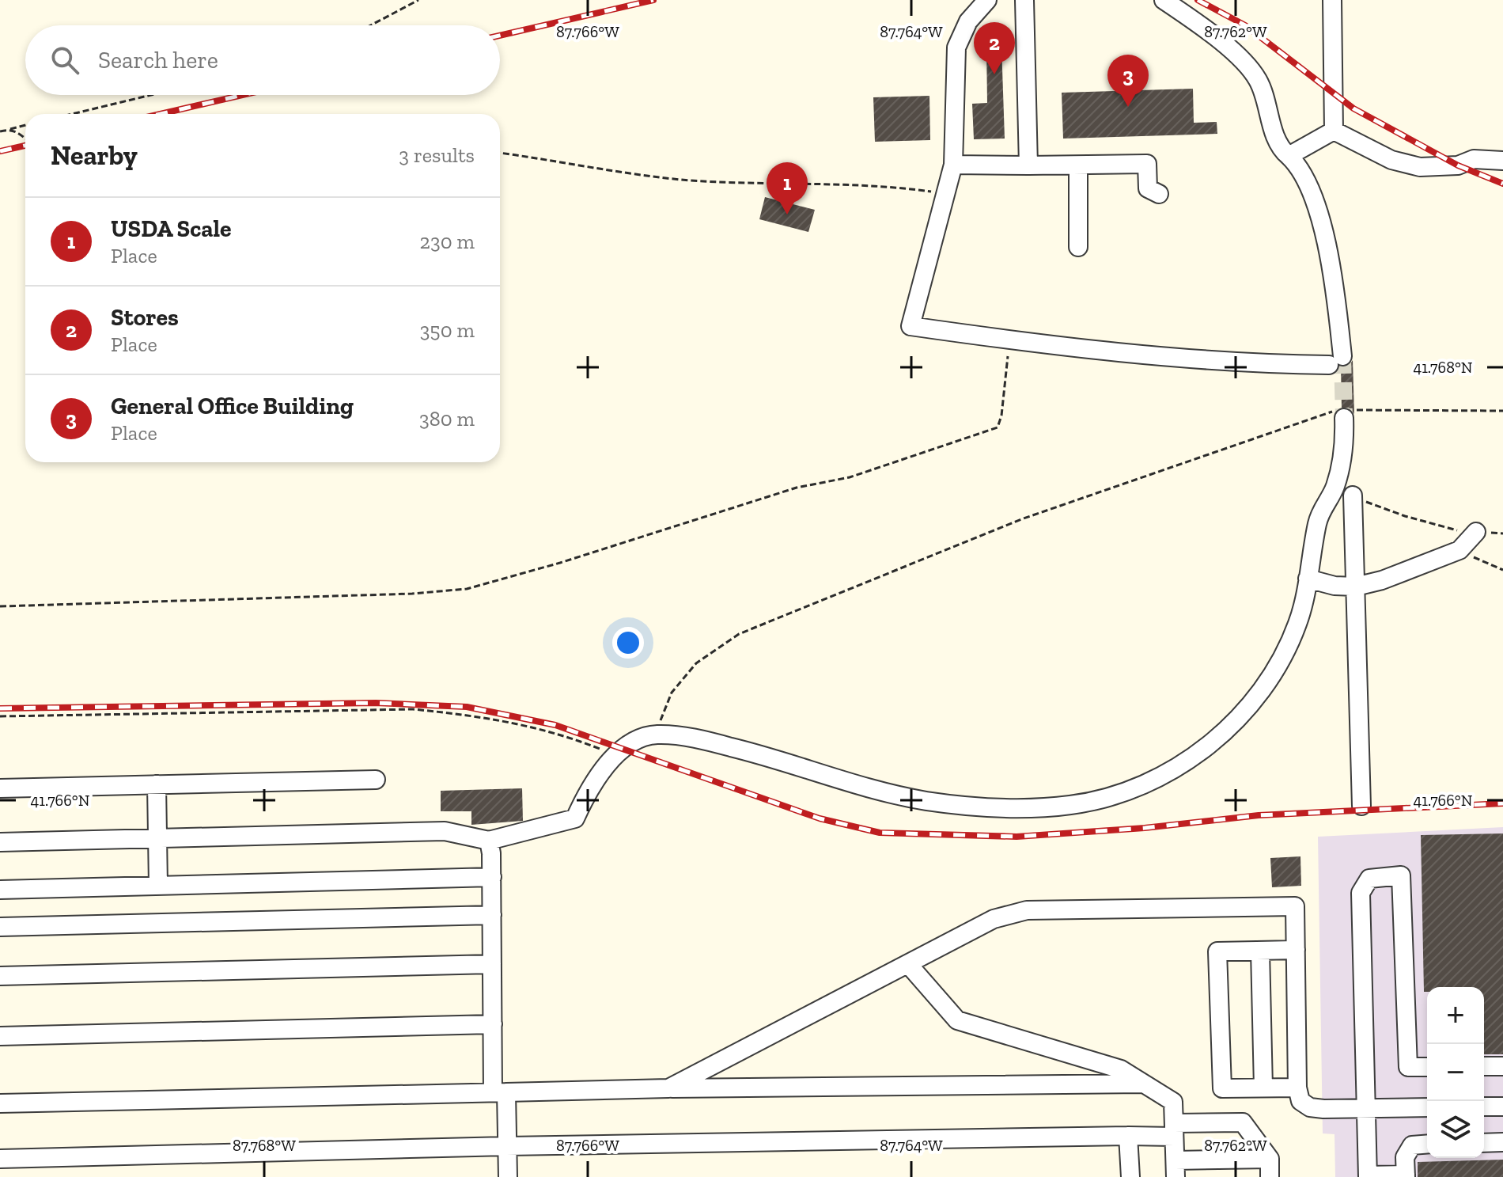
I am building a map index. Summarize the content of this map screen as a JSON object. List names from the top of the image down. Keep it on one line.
{"page":{"pins":["2","3","1"],"search":"Search here","heading":["Nearby","3 results"],"list":[{"mark":"1","name":"USDA Scale","note":"Place","value":"230 m"},{"mark":"2","name":"Stores","note":"Place","value":"350 m"},{"mark":"3","name":"General Office Building","note":"Place","value":"380 m"}],"map_buttons":["+","−"]},"coordinates":["87.766°W","87.764°W","87.762°W","41.768°N","41.766°N","87.768°W"]}
